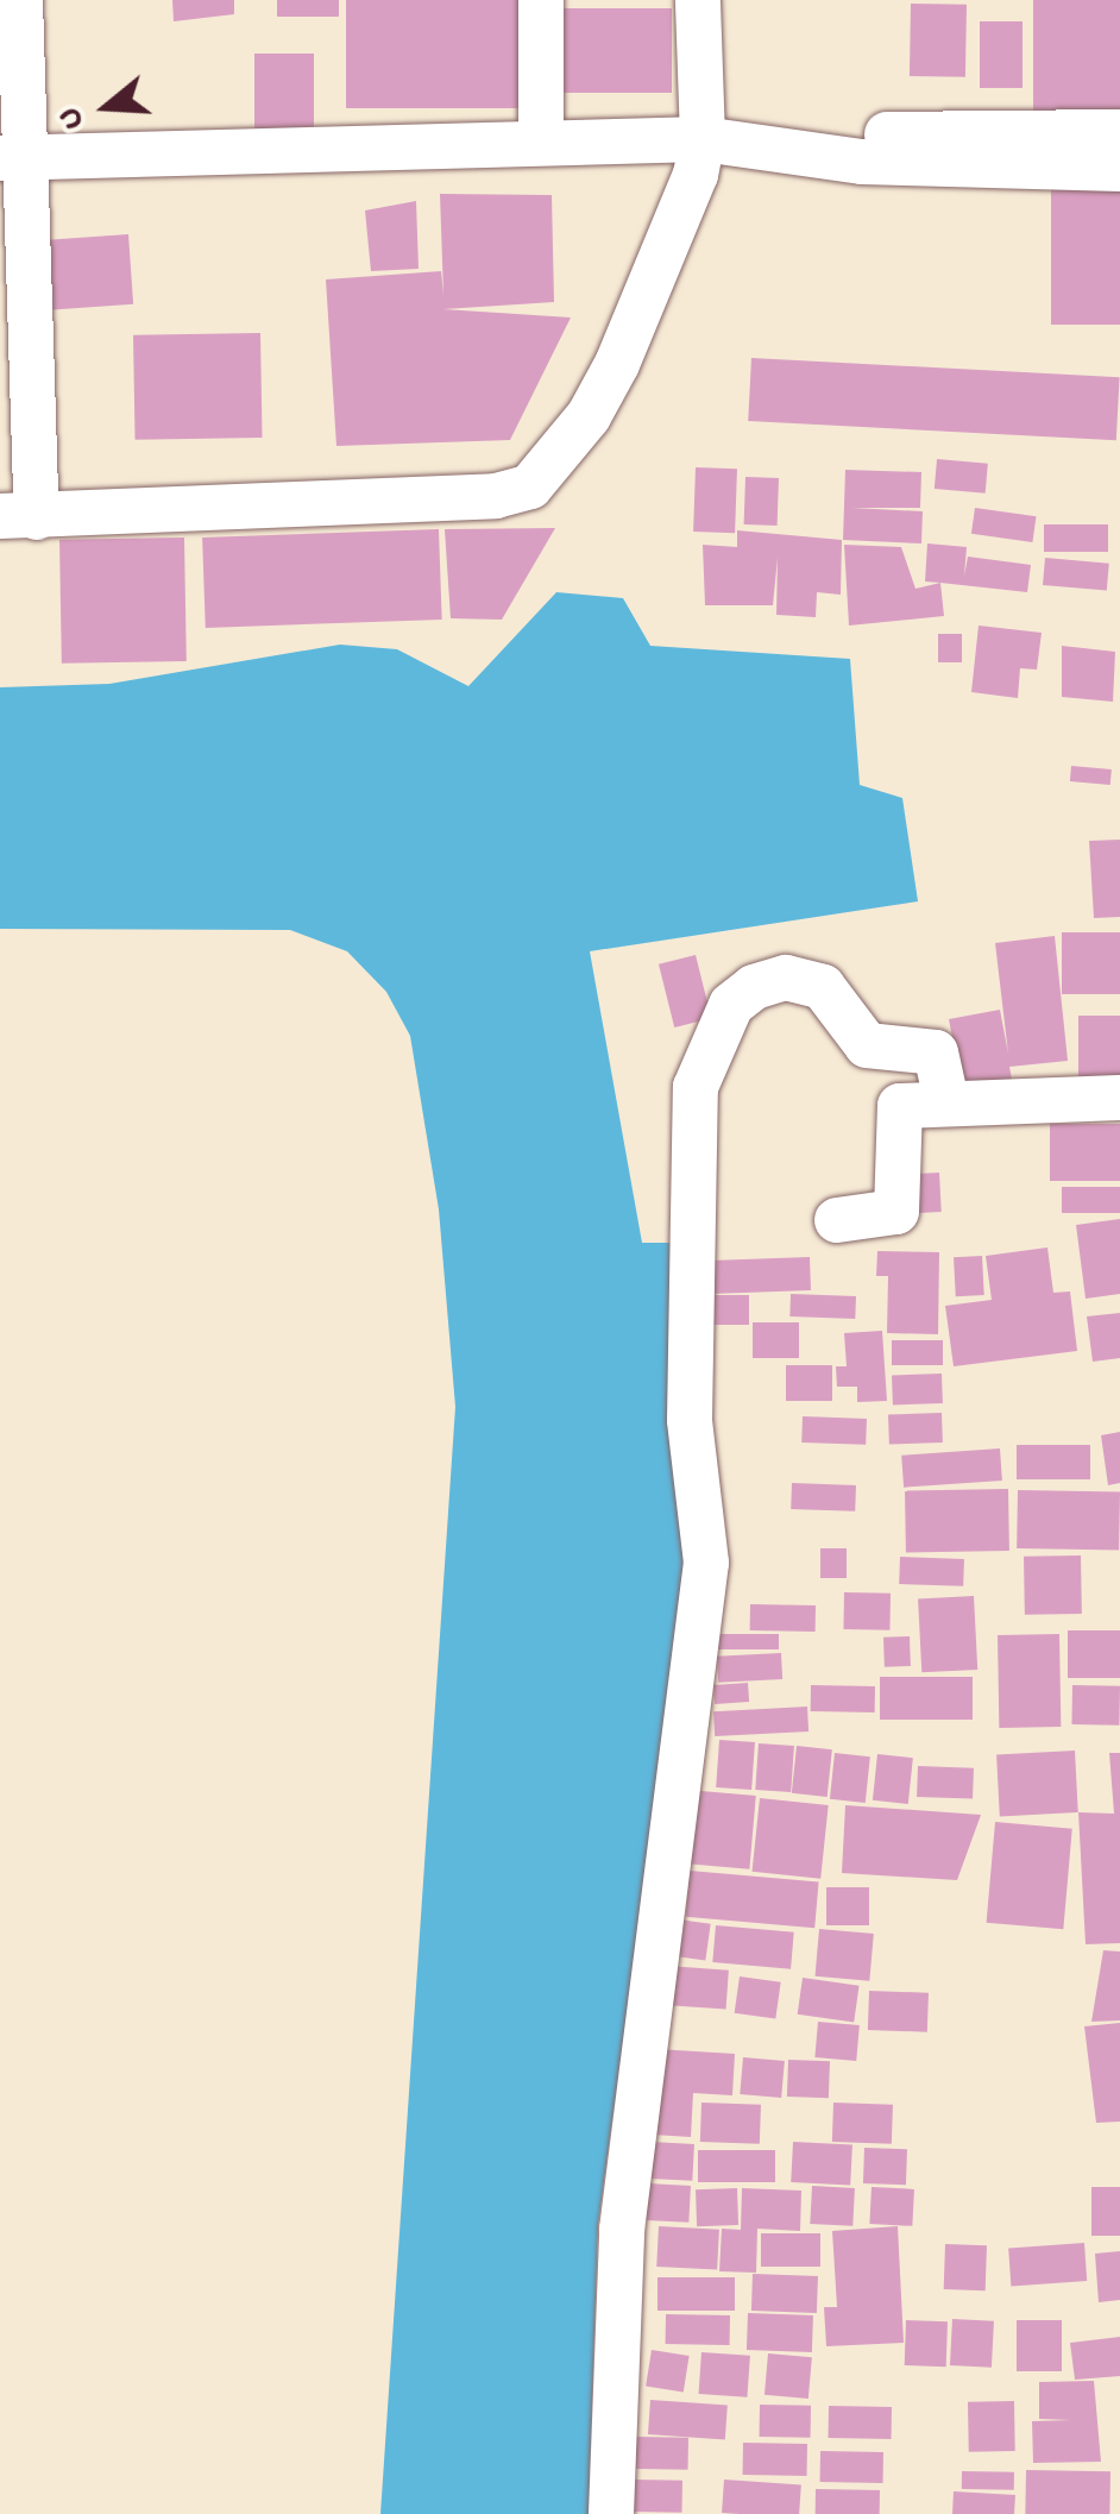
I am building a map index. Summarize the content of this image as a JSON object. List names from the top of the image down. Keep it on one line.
{"north":"left"}
